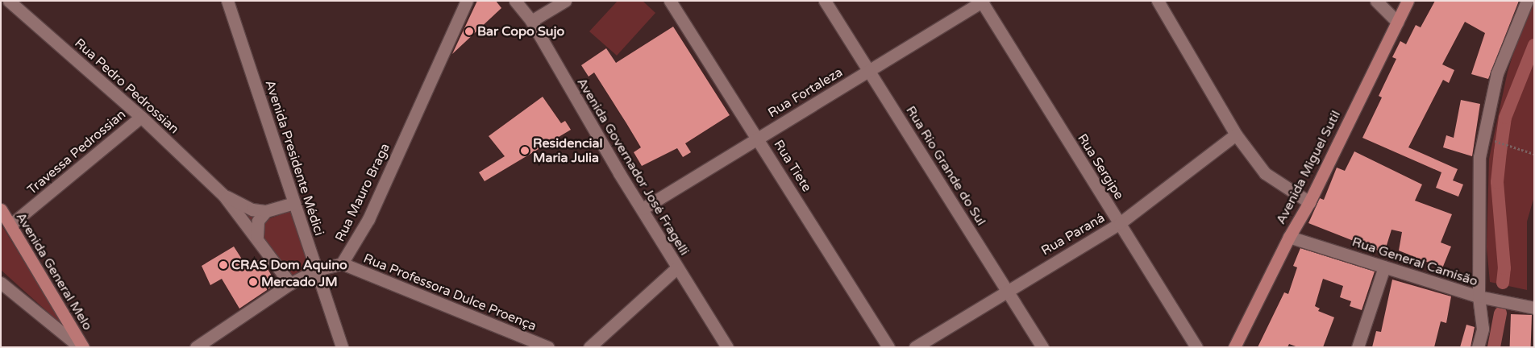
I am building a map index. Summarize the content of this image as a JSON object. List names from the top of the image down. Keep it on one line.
{"streets":{"main road":["Avenida Miguel Sutil","Avenida General Melo"],"street":["Rua Pedro Pedrossian","Rua Fortaleza","Travessa Pedrossian","Avenida Presidente Médici","Rua Tiete","Rua Rio Grande do Sul","Avenida Governador José Fragelli","Rua Sergipe","Rua Mauro Braga","Rua Paraná","Rua General Camisão","Rua Professora Dulce Proença"]},"crossings":[["Rua Pedro Pedrossian","Travessa Pedrossian"],["Rua Pedro Pedrossian","Avenida Presidente Médici"],["Rua Fortaleza","Rua Tiete"],["Rua Fortaleza","Rua Rio Grande do Sul"],["Rua Fortaleza","Avenida Governador José Fragelli"],["Rua Fortaleza","Rua Sergipe"],["Travessa Pedrossian","Avenida General Melo"],["Rua Rio Grande do Sul","Rua Paraná"],["Rua Sergipe","Rua Paraná"],["Avenida Miguel Sutil","Rua General Camisão"],["Rua Mauro Braga","Rua Professora Dulce Proença"]],"places":["Bar Copo Sujo","Residencial Maria Julia","CRAS Dom Aquino","Mercado JM"]}
